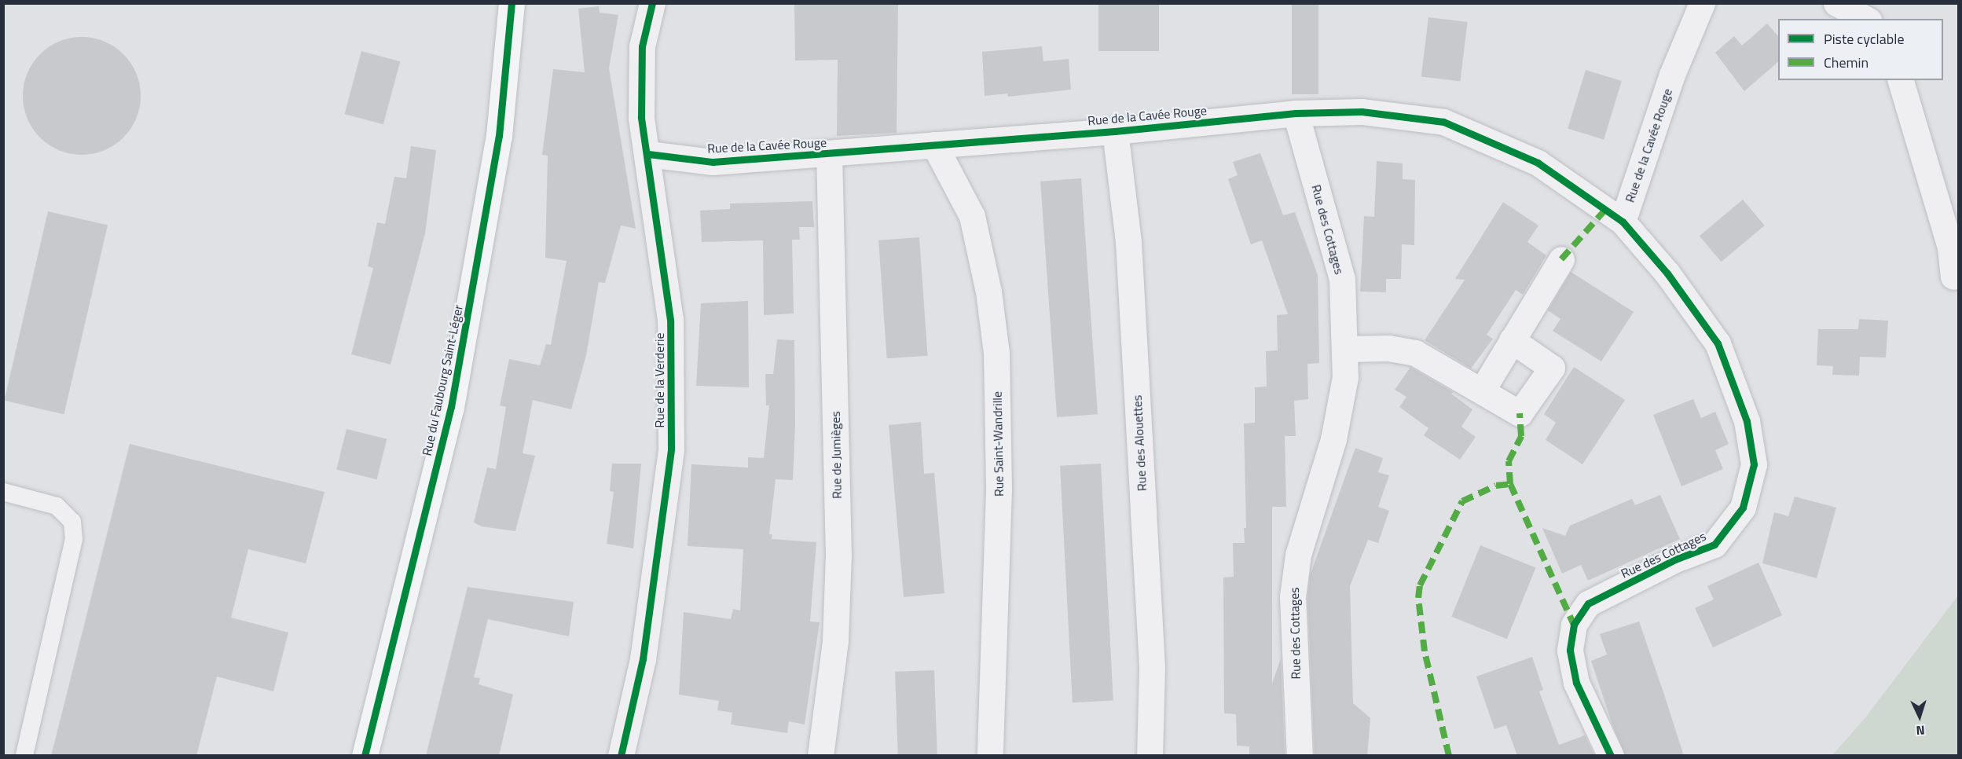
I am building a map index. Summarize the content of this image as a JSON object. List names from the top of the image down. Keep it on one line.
{"streets":{"main road":["Rue du Faubourg Saint-Léger"],"street":["Rue de la Cavée Rouge","Rue des Cottages","Rue de la Verderie","Rue des Alouettes","Rue Saint-Wandrille","Rue de Jumièges"]},"crossings":[["Rue de la Cavée Rouge","Rue des Cottages"],["Rue de la Cavée Rouge","Rue de la Verderie"],["Rue de la Cavée Rouge","Rue des Alouettes"],["Rue de la Cavée Rouge","Rue Saint-Wandrille"],["Rue de la Cavée Rouge","Rue de Jumièges"]],"legend":["Piste cyclable","Chemin"],"north":"bottom"}
